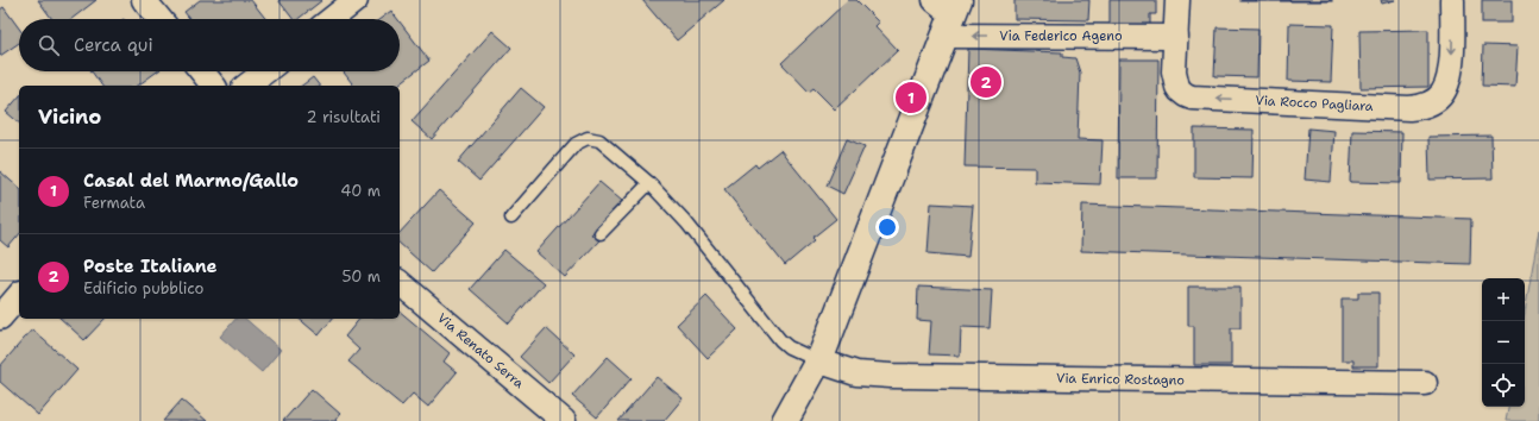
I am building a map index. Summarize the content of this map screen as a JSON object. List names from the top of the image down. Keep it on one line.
{"streets":{"street":["Via Federico Ageno","Via Rocco Pagliara","Via Renato Serra","Via Enrico Rostagno"]},"crossings":[["Via Federico Ageno","Via Rocco Pagliara"]],"one_way":["Via Federico Ageno"],"page":{"search":"Cerca qui","pins":["2","1"],"heading":["Vicino","2 risultati"],"list":[{"mark":"1","name":"Casal del Marmo/Gallo","note":"Fermata","value":"40 m"},{"mark":"2","name":"Poste Italiane","note":"Edificio pubblico","value":"50 m"}],"map_buttons":["+","−"]}}
